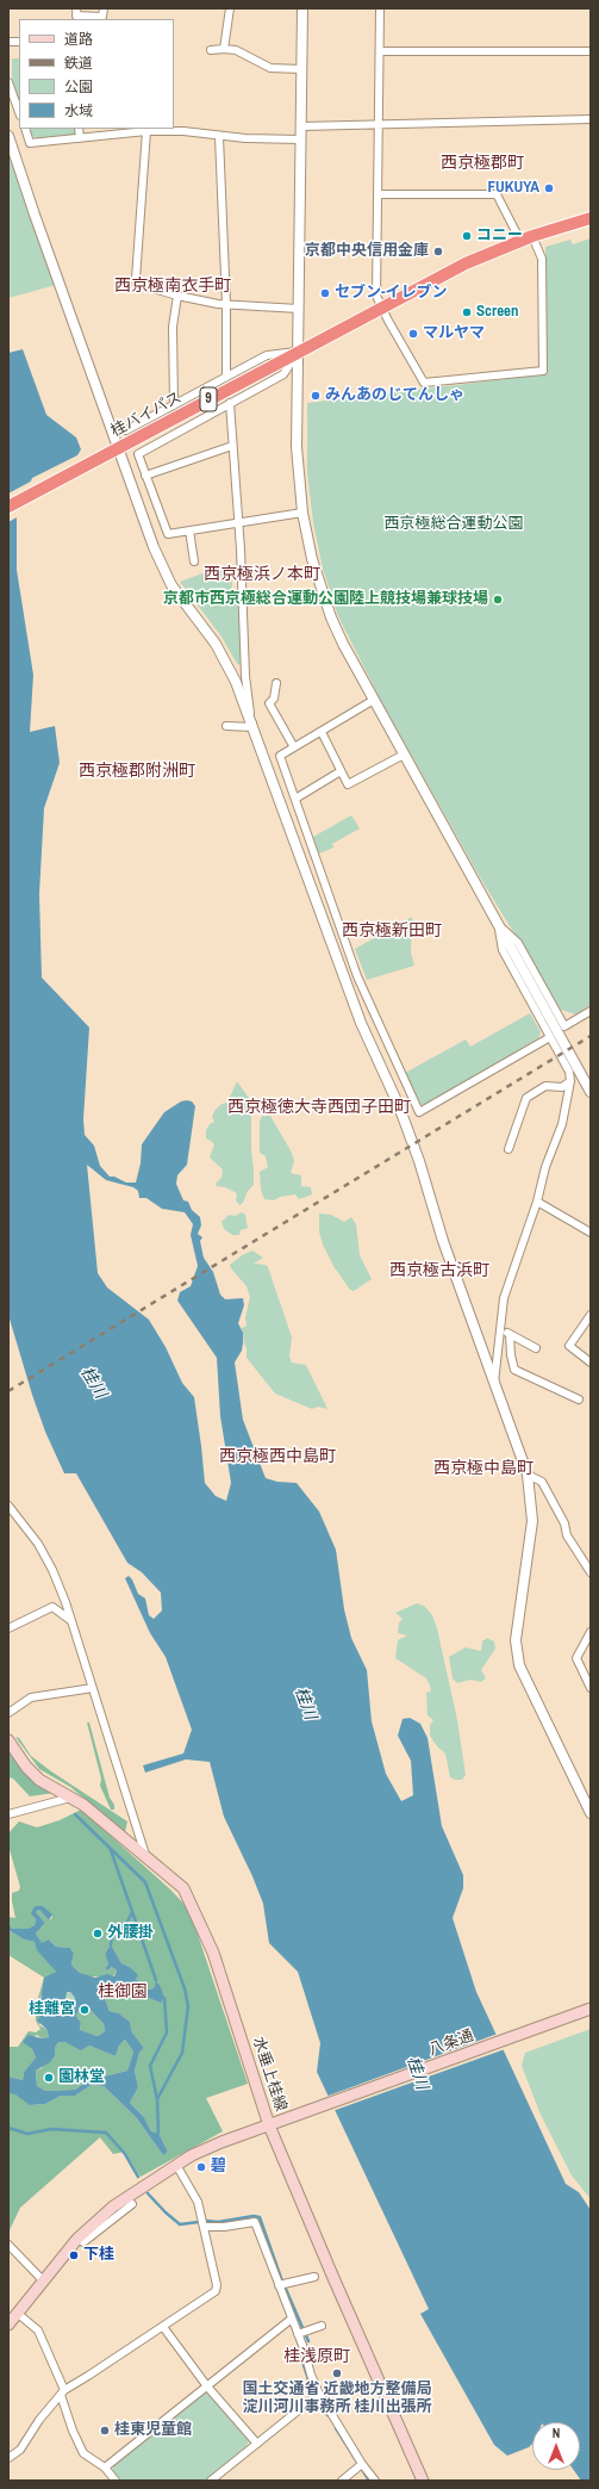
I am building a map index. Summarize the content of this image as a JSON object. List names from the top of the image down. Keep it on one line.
{"streets":{"highway":["9","桂バイパス"],"main road":["八条通","水垂上桂線"]},"crossings":[["9","桂バイパス"],["八条通","水垂上桂線"]],"districts":["西京極郡町","西京極南衣手町","西京極浜ノ本町","西京極郡附洲町","西京極新田町","西京極徳大寺西団子田町","西京極古浜町","西京極西中島町","西京極中島町","桂御園","桂浅原町"],"water":["桂川"],"parks":["西京極総合運動公園"],"places":["FUKUYA","コニー","京都中央信用金庫","セブン-イレブン","Screen","マルヤマ","みんあのじてんしゃ","京都市西京極総合運動公園陸上競技場兼球技場","外腰掛","桂離宮","園林堂","碧","下桂","国土交通省 近畿地方整備局 淀川河川事務所 桂川出張所","桂東児童館"],"legend":["道路","鉄道","公園","水域"],"north":"top"}
